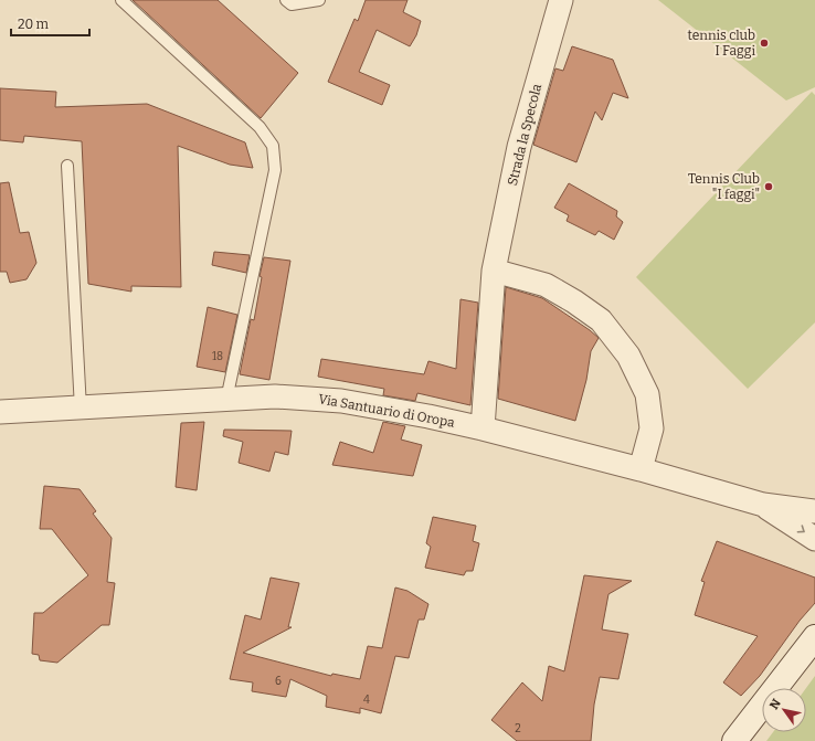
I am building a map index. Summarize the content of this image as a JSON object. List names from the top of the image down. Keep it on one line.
{"streets":{"street":["Strada la Specola","Via Santuario di Oropa"]},"crossings":[["Strada la Specola","Via Santuario di Oropa"]],"places":["tennis club I Faggi","Tennis Club \"I faggi\""],"house_numbers":["18","6","4","2"],"scale_bar":"20 m","north":"top left"}
